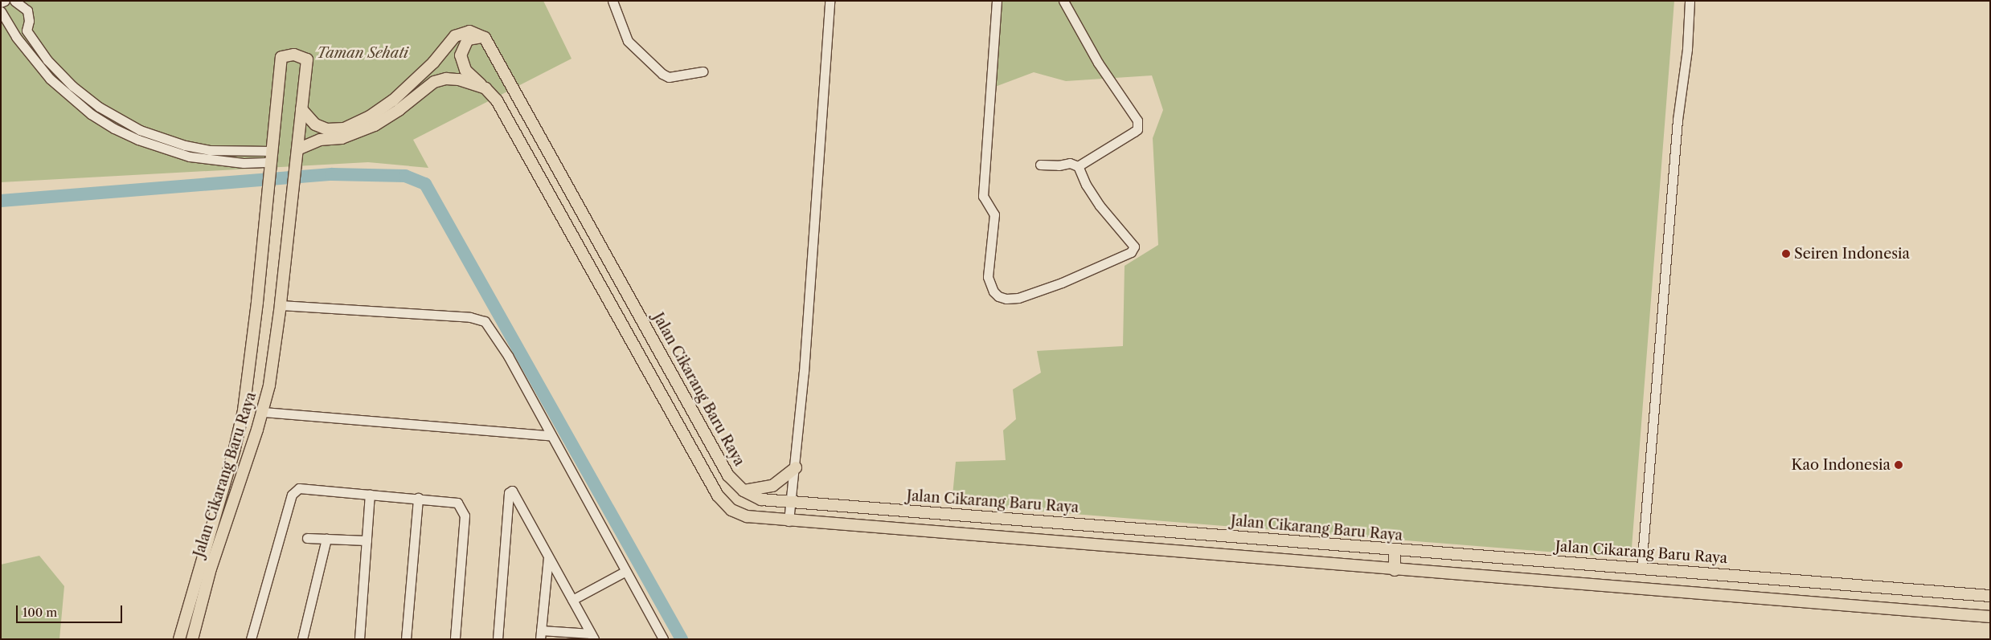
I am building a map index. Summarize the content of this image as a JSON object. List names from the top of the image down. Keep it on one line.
{"streets":{"main road":["Jalan Cikarang Baru Raya"]},"parks":["Taman Sehati"],"places":["Seiren Indonesia","Kao Indonesia"],"scale_bar":"100 m"}
